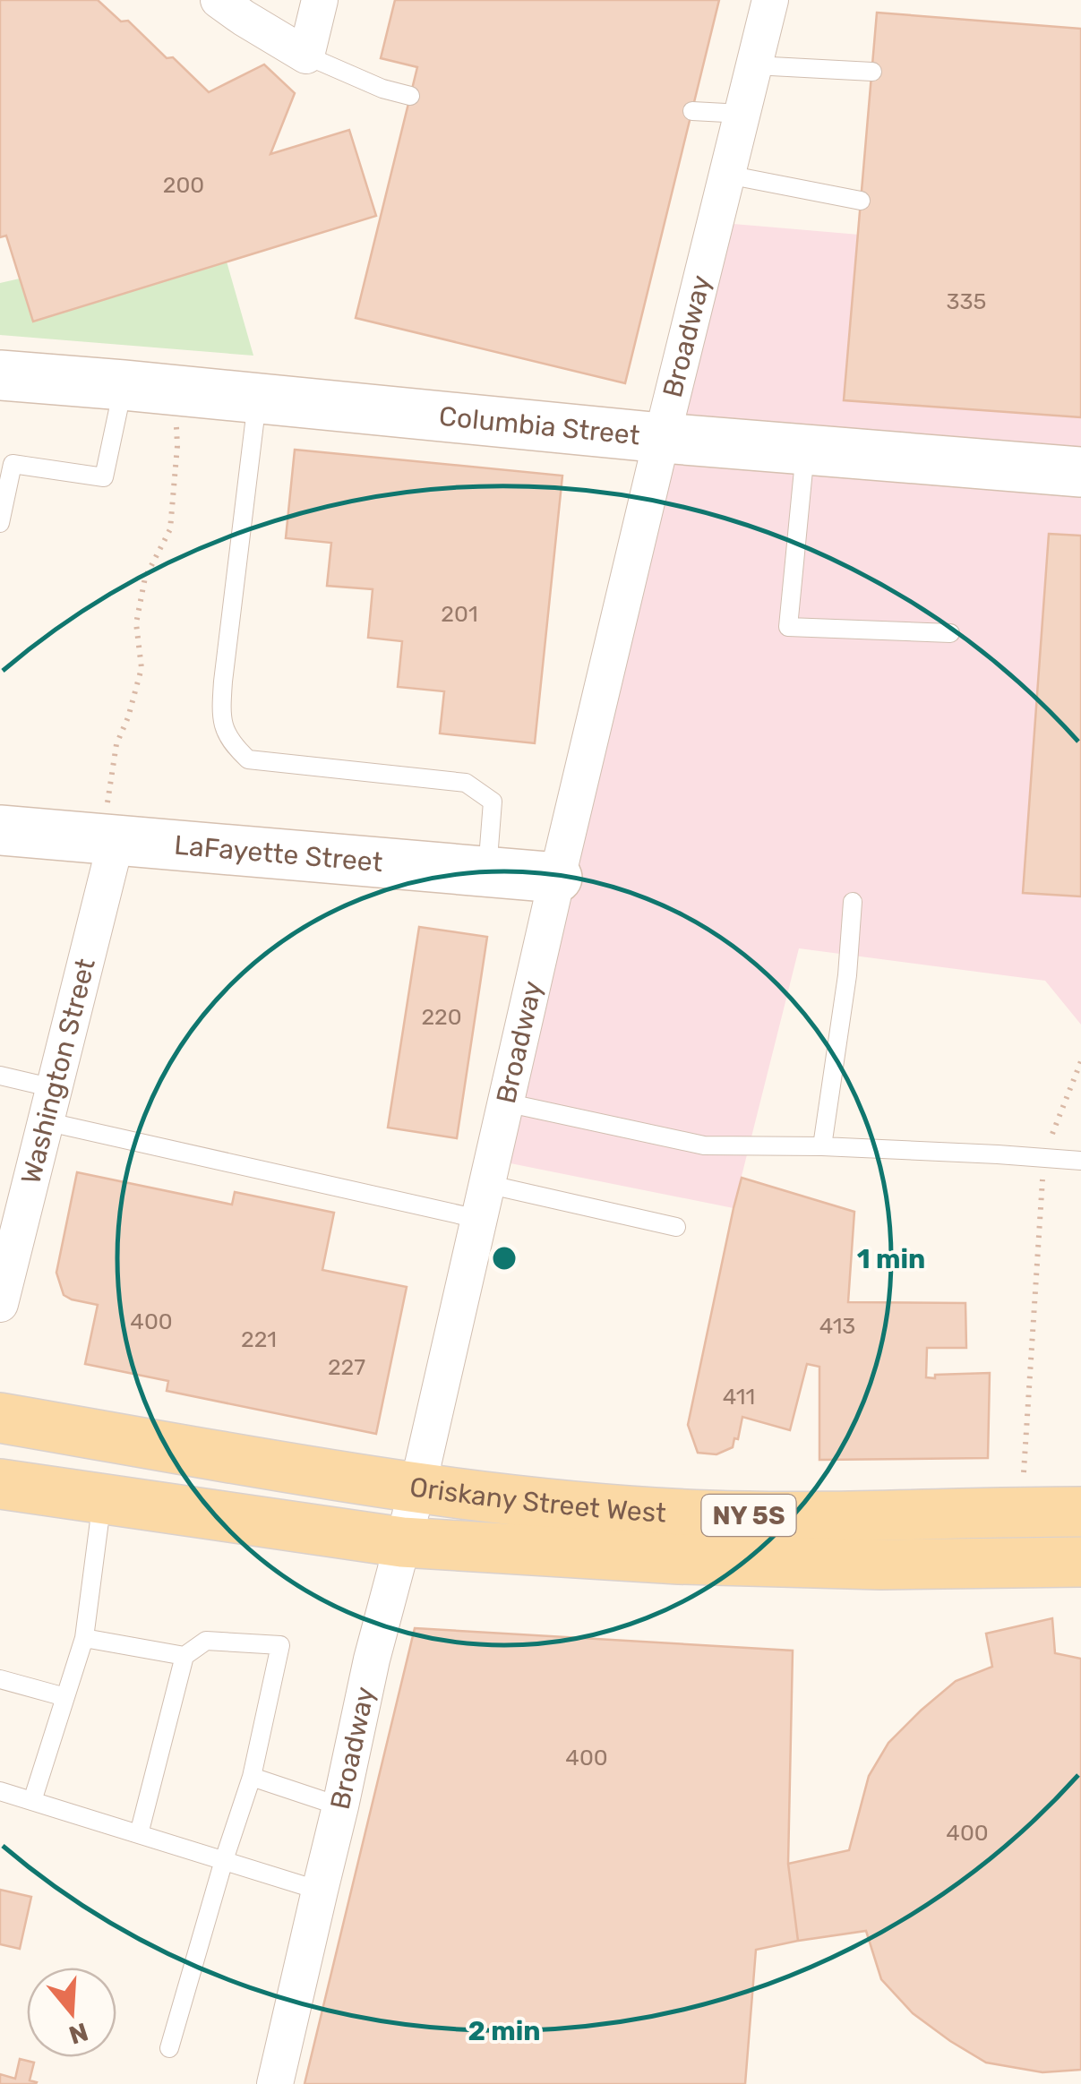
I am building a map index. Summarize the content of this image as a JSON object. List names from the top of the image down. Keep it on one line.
{"streets":{"main road":["Oriskany Street West","NY 5S"],"street":["Broadway","Columbia Street","LaFayette Street","Washington Street"]},"crossings":[["Broadway","Columbia Street"],["Broadway","LaFayette Street"],["Broadway","Oriskany Street West"],["LaFayette Street","Washington Street"]],"house_numbers":["200","335","201","220","400","413","221","227","411","400","400"],"north":"bottom","rings":["1 min","2 min"]}
